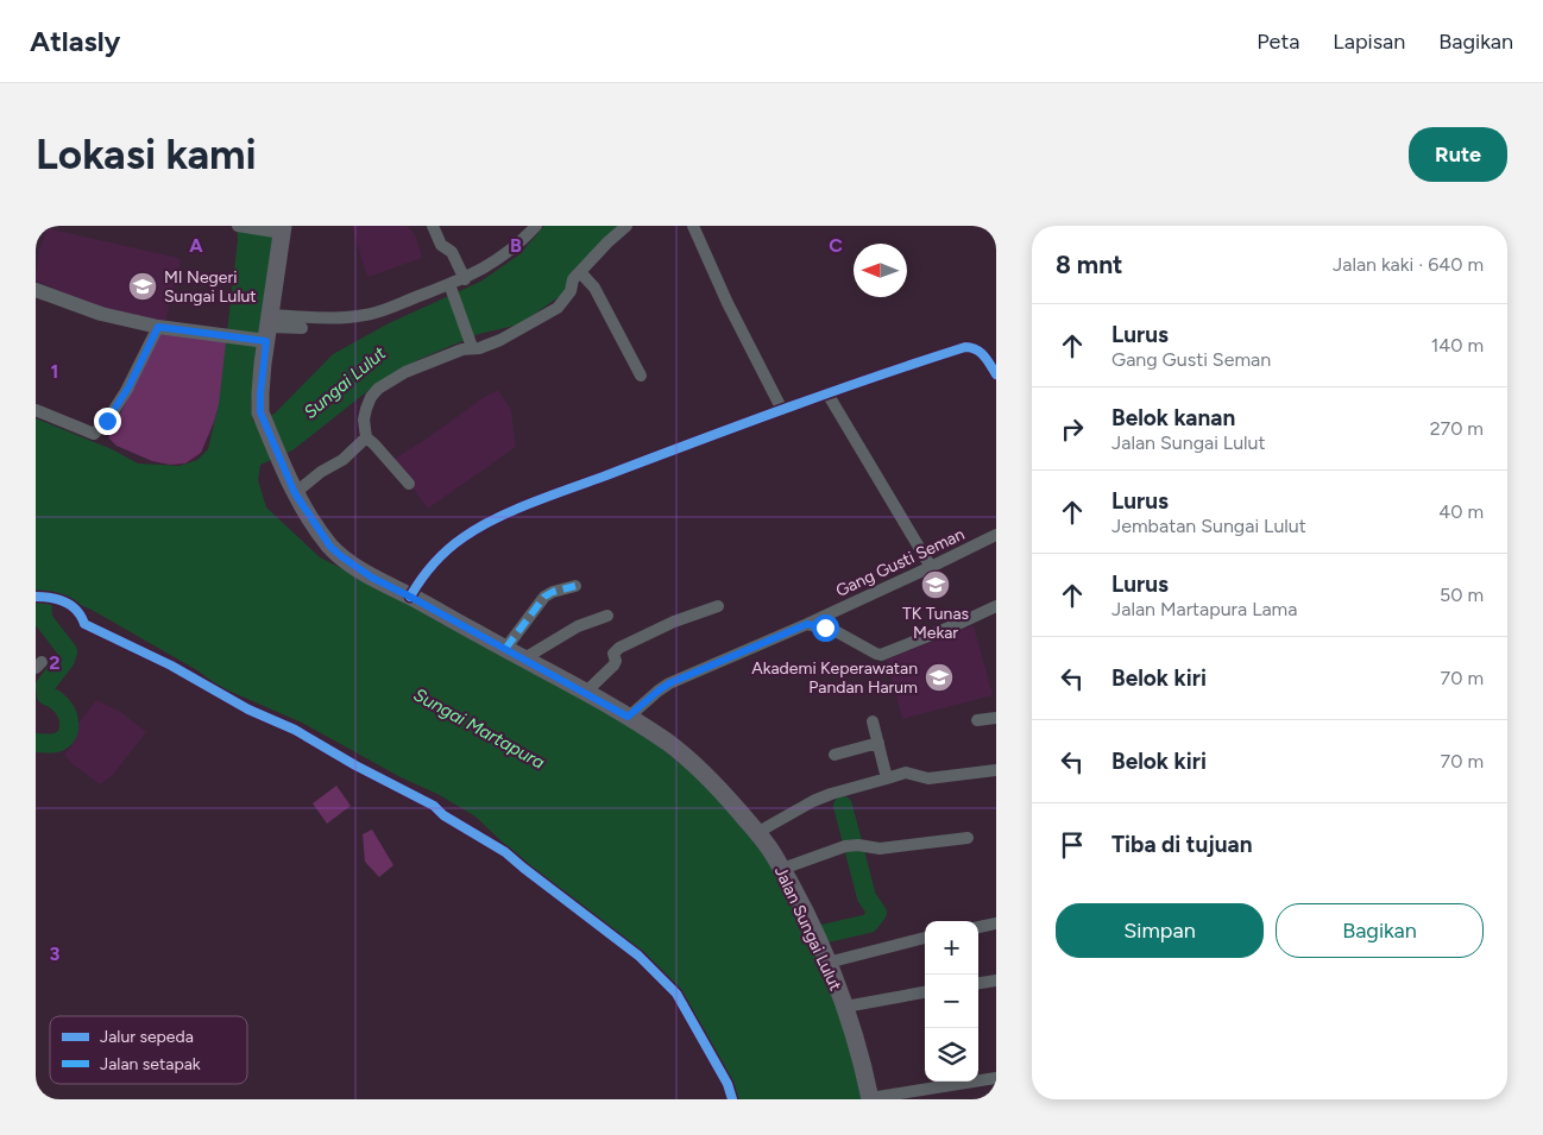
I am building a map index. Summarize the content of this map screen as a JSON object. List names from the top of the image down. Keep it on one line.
{"streets":{"main road":["Jalan Sungai Lulut"],"street":["Gang Gusti Seman"]},"crossings":[["Gang Gusti Seman","Jalan Sungai Lulut"]],"water":["Sungai Lulut","Sungai Martapura"],"places":{"school or university":["MI Negeri Sungai Lulut","TK Tunas Mekar","Akademi Keperawatan Pandan Harum"]},"legend":["Jalur sepeda","Jalan setapak"],"north":"left","page":{"header":"Atlasly","nav":["Peta","Lapisan","Bagikan"],"buttons":["Rute",["Simpan","Bagikan"]],"title":"Lokasi kami","heading":["8 mnt","Jalan kaki · 640 m"],"list":[["Lurus","Gang Gusti Seman","140 m"],["Belok kanan","Jalan Sungai Lulut","270 m"],["Lurus","Jembatan Sungai Lulut","40 m"],["Lurus","Jalan Martapura Lama","50 m"],["Belok kiri","70 m"],["Belok kiri","70 m"],"Tiba di tujuan"],"map_buttons":["+","−"]},"grid":{"columns":["A","B","C"],"rows":["1","2","3"]}}
